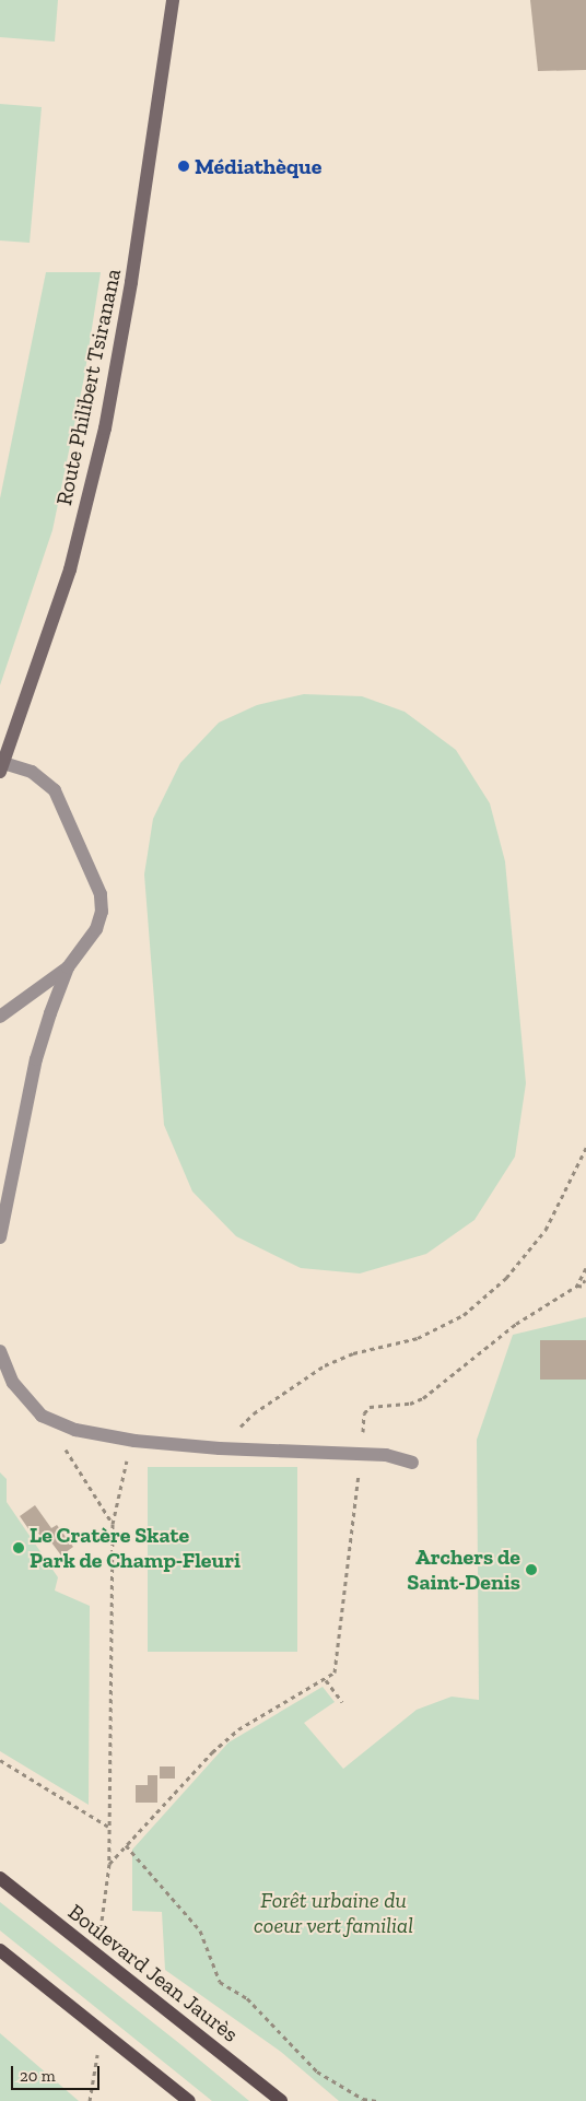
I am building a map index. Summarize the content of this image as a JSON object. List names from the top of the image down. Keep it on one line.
{"streets":{"main road":["Route Philibert Tsiranana","Boulevard Jean Jaurès"]},"parks":["Forêt urbaine du coeur vert familial"],"places":["Médiathèque","Le Cratère Skate Park de Champ-Fleuri","Archers de Saint-Denis"],"scale_bar":"20 m"}
